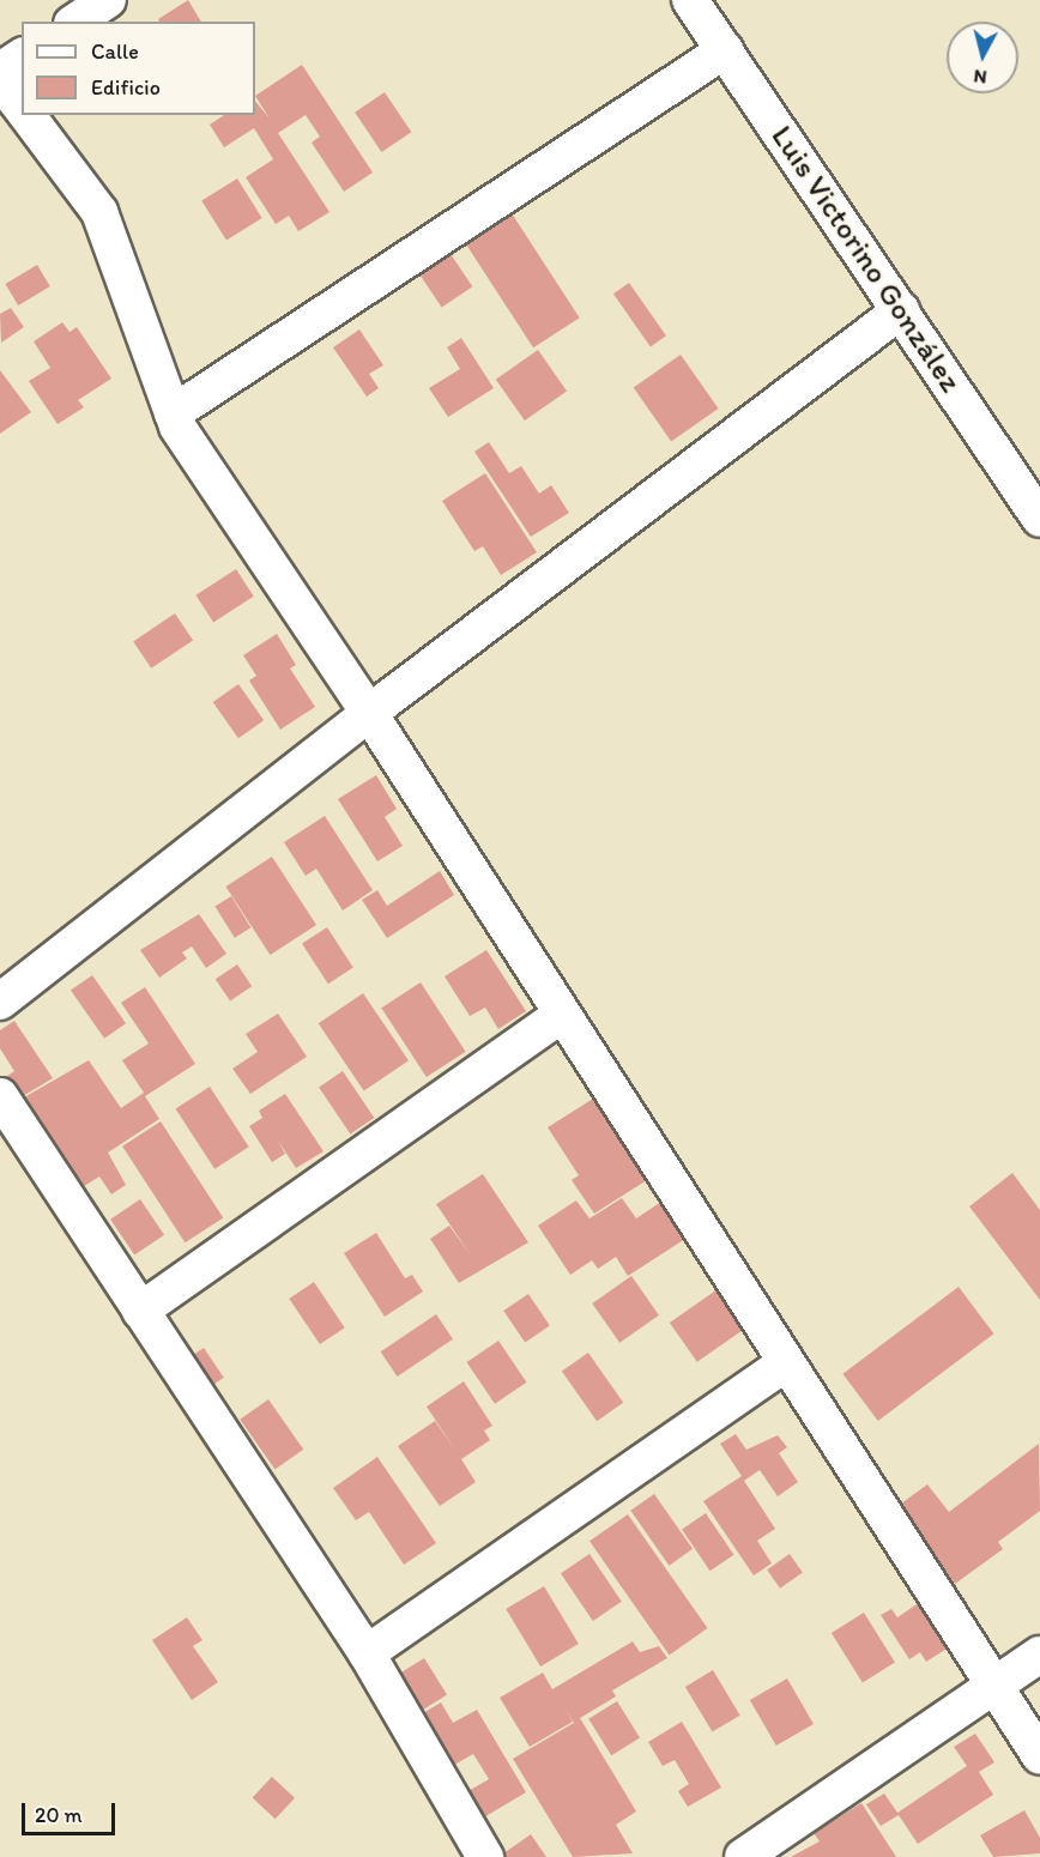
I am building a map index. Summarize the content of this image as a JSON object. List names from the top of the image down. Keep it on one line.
{"streets":{"street":["Luis Victorino González"]},"legend":["Calle","Edificio"],"scale_bar":"20 m","north":"bottom"}
